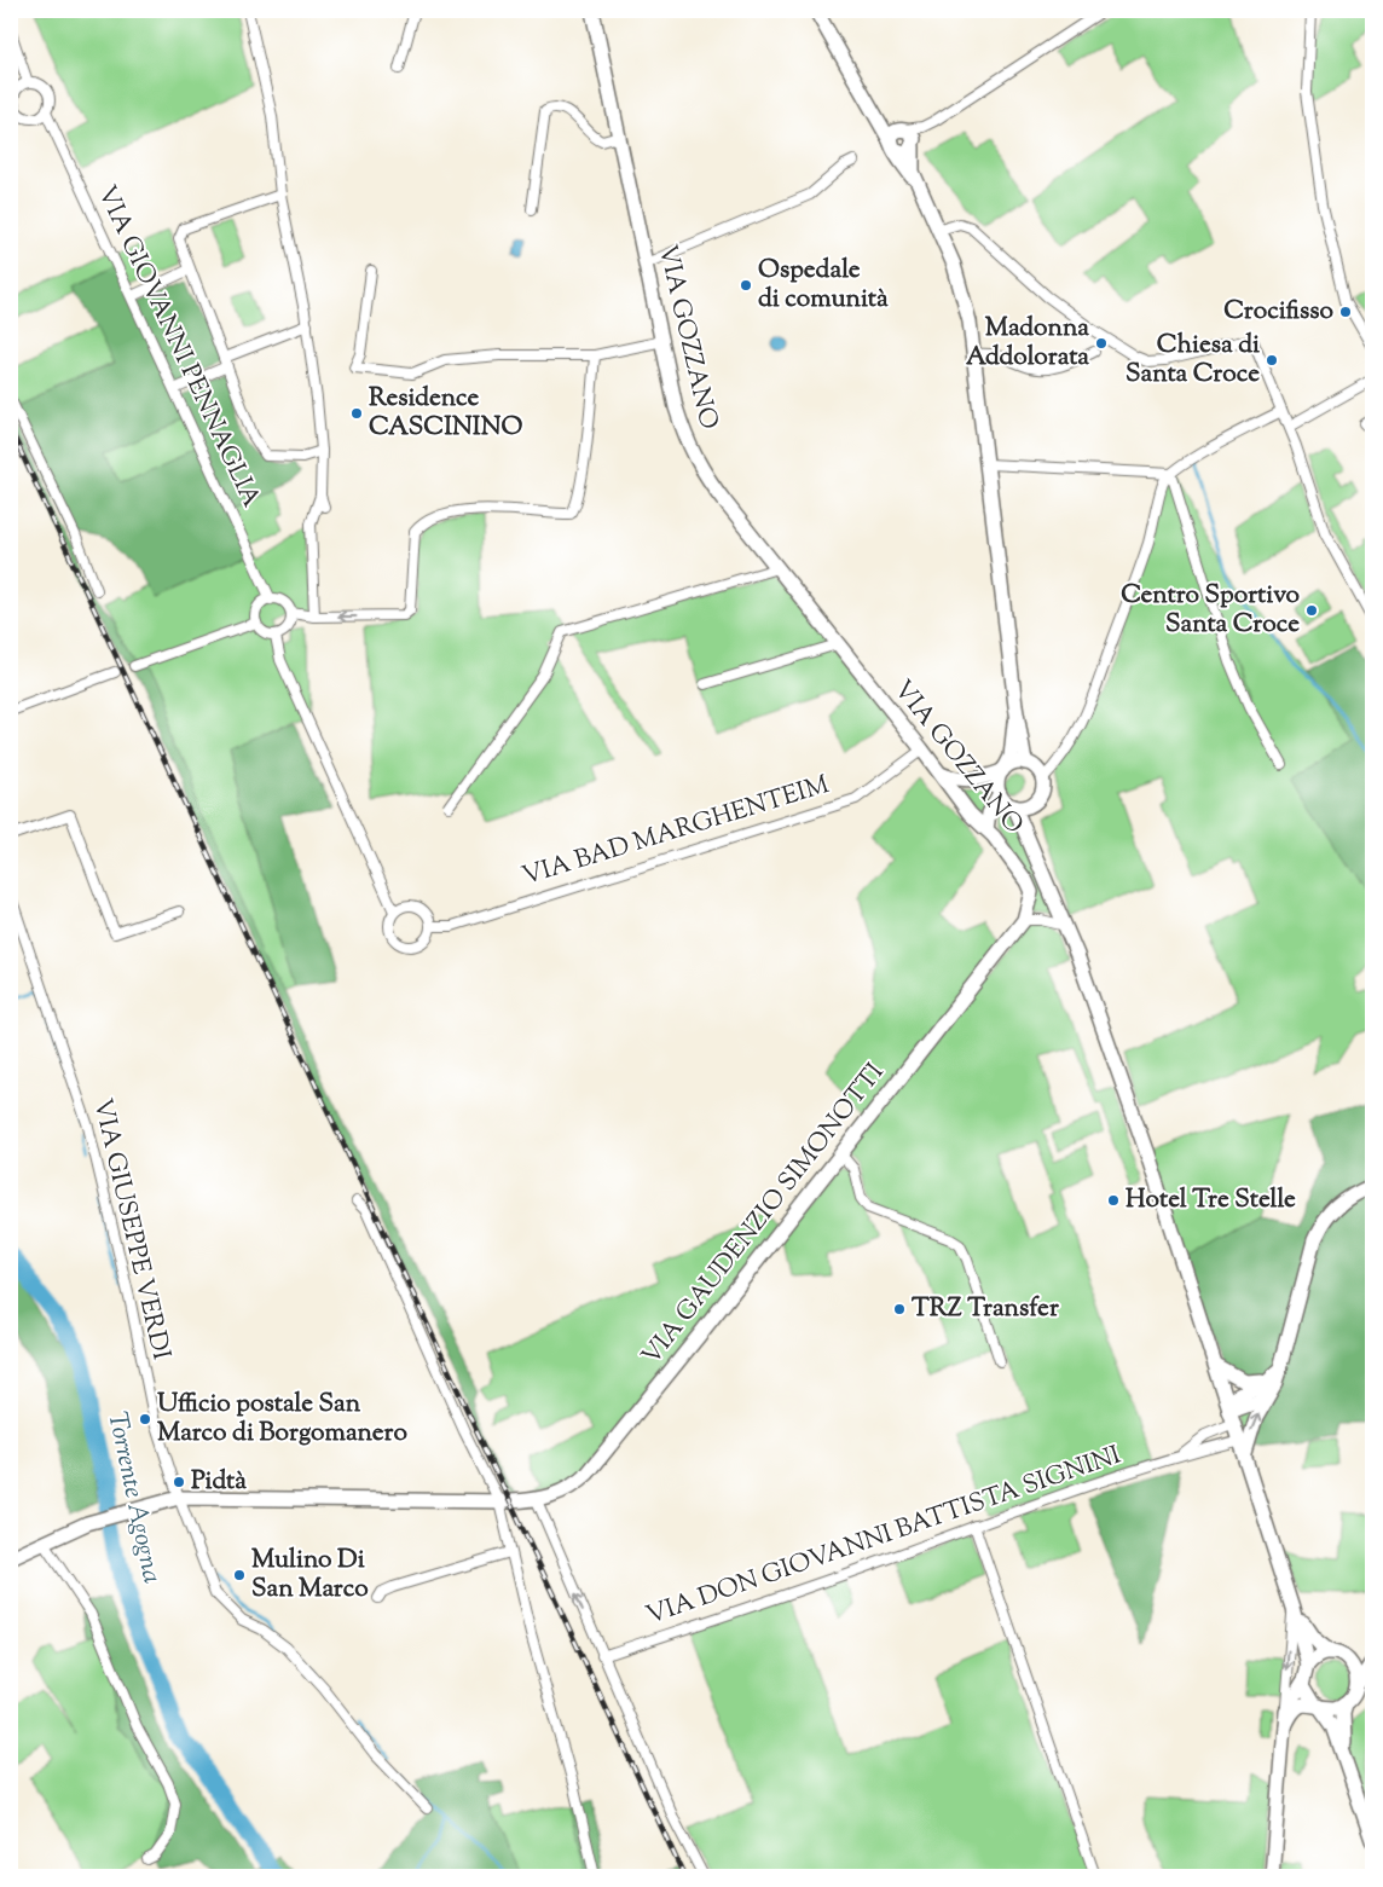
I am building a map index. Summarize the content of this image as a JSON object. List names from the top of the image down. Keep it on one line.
{"streets":{"street":["VIA GOZZANO","VIA GIOVANNI PENNAGLIA","VIA BAD MARGHENTEIM","VIA GAUDENZIO SIMONOTTI","VIA GIUSEPPE VERDI","VIA DON GIOVANNI BATTISTA SIGNINI"]},"crossings":[["VIA GOZZANO","VIA BAD MARGHENTEIM"],["VIA GOZZANO","VIA GAUDENZIO SIMONOTTI"],["VIA GAUDENZIO SIMONOTTI","VIA GIUSEPPE VERDI"]],"water":["Torrente Agogna"],"places":["Ospedale di comunità","Crocifisso","Madonna Addolorata","Chiesa di Santa Croce","Residence CASCININO","Centro Sportivo Santa Croce","Hotel Tre Stelle","TRZ Transfer","Ufficio postale San Marco di Borgomanero","Pidtà","Mulino Di San Marco"]}
